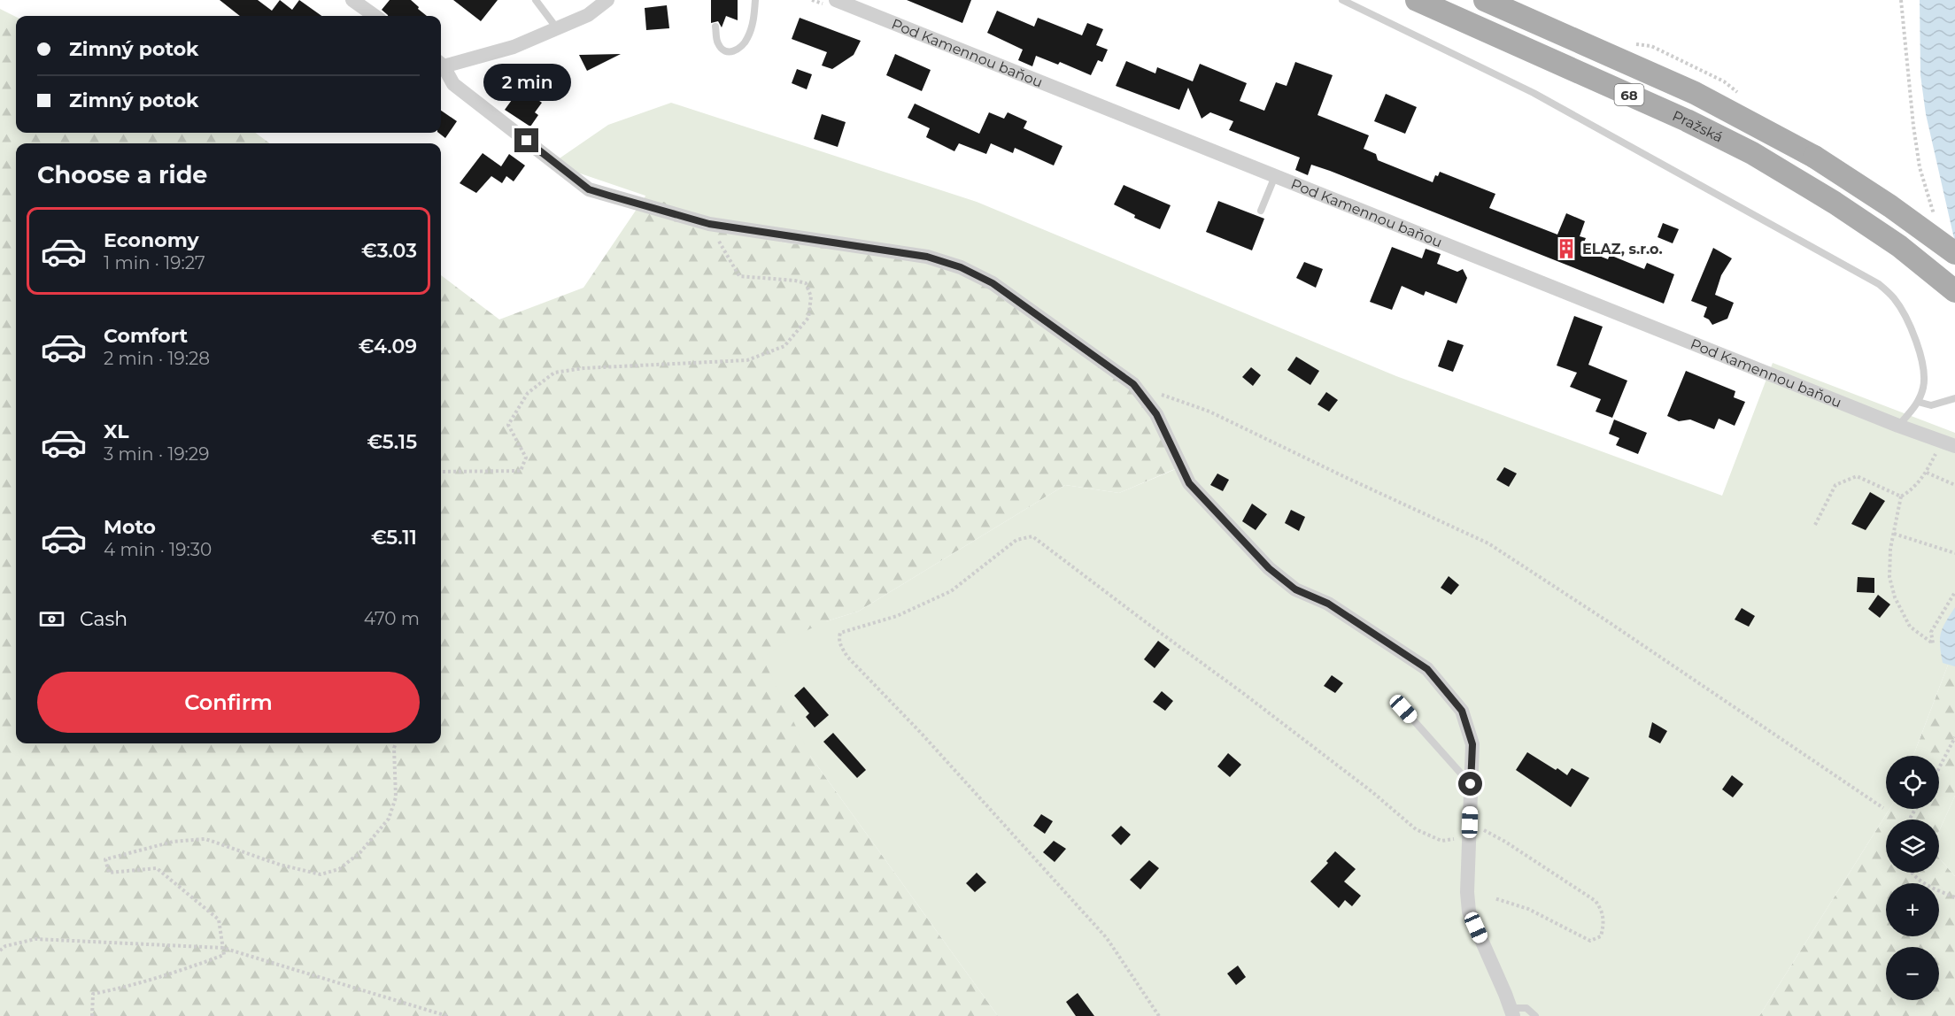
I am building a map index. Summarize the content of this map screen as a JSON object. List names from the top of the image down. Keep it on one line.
{"streets":{"main road":["68","Pražská"],"street":["Pod Kamennou baňou"]},"places":{"building":["ELAZ, s.r.o."]},"page":{"banner":["Zimný potok","Zimný potok"],"bubble":"2 min","heading":"Choose a ride","list":[{"name":"Economy","note":"1 min · 19:27","value":"€3.03"},{"name":"Comfort","note":"2 min · 19:28","value":"€4.09"},{"name":"XL","note":"3 min · 19:29","value":"€5.15"},{"name":"Moto","note":"4 min · 19:30","value":"€5.11"}],"pay":["Cash","470 m"],"buttons":"Confirm","map_buttons":["+","−"]}}
